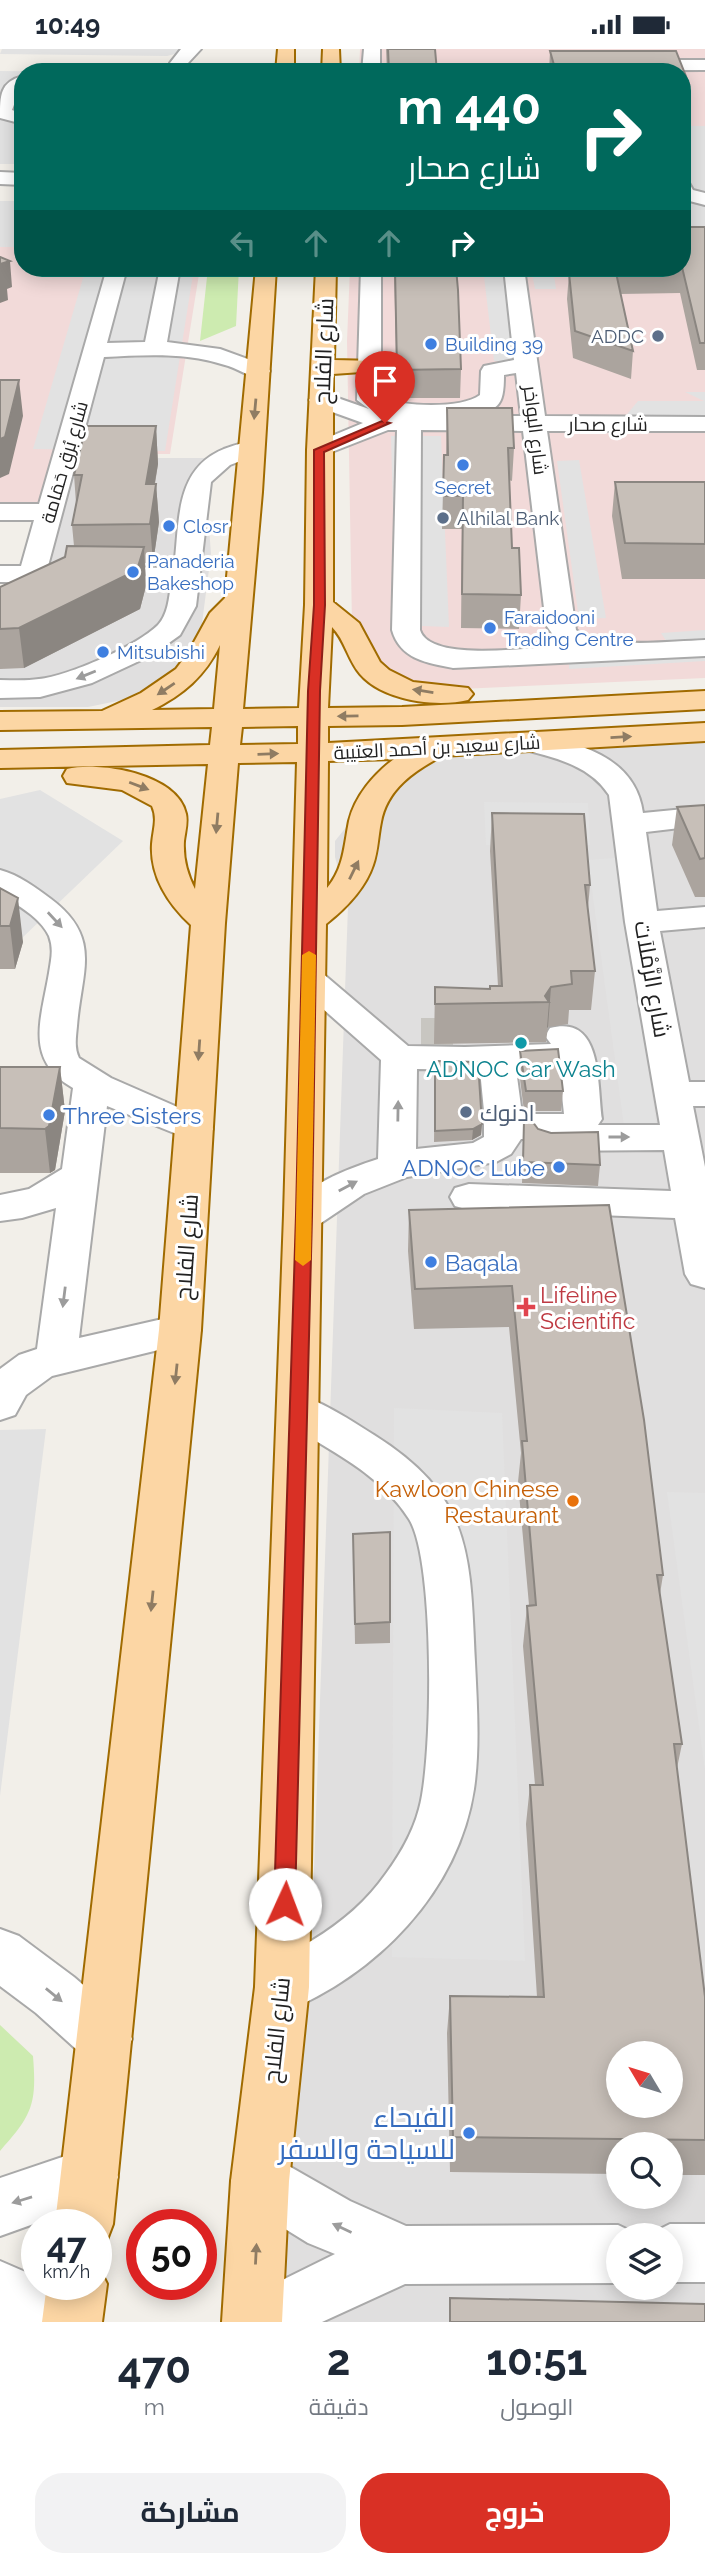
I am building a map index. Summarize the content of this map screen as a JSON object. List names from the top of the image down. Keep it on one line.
{"streets":{"main road":["شارع الفلاح","شارع سعيد بن أحمد العتيبة"],"street":["شارع صحار","شارع البواخر","شارع بُرق حَمَامة","شارع الرَّمْلاَت"]},"crossings":[["شارع الفلاح","شارع صحار"],["شارع الفلاح","شارع سعيد بن أحمد العتيبة"],["شارع صحار","شارع البواخر"],["شارع سعيد بن أحمد العتيبة","شارع الرَّمْلاَت"]],"places":{"other":["ADDC","Building 39","Secret","Alhilal Bank","Closr","Panaderia Bakeshop","Faraidooni Trading Centre","Mitsubishi","ADNOC Car Wash","ادنوك","Three Sisters","ADNOC Lube","Baqala","Kawloon Chinese Restaurant","الفيحاء للسياحة والسفر"],"health":["Lifeline Scientific"]},"north":"top left","page":{"status":"10:49","turn":["440 m","شارع صحار"],"speed":"47 km/h","limit":"50","eta":["10:51","الوصول","2","دقيقة","470","m"],"buttons":["خروج","مشاركة"]}}
